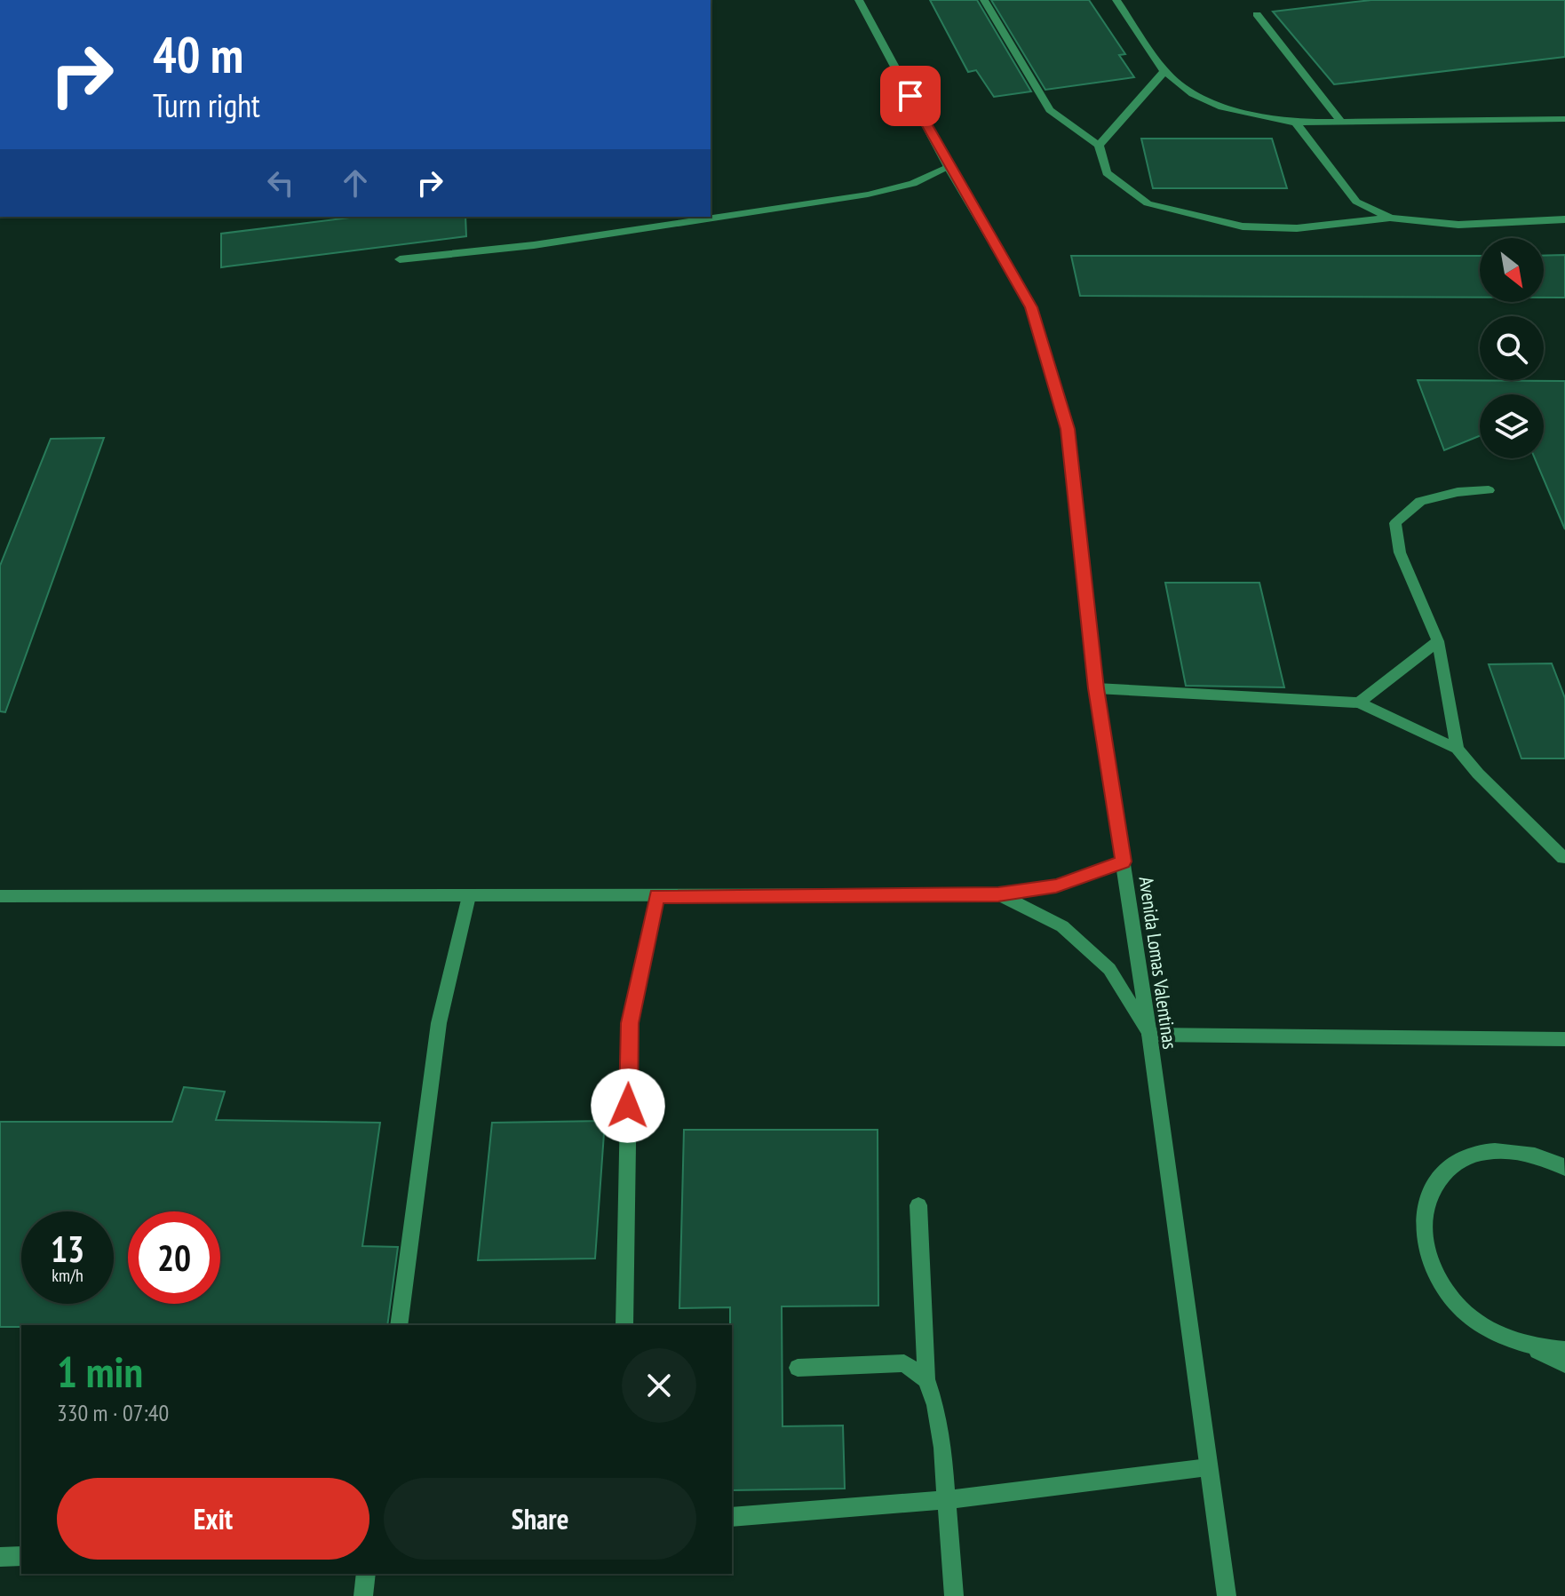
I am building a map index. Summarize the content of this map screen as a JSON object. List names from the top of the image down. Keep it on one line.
{"streets":{"street":["Avenida Lomas Valentinas"]},"north":"bottom right","page":{"turn":["40 m","Turn right"],"speed":"13 km/h","limit":"20","heading":["1 min","330 m · 07:40"],"buttons":["Exit","Share"]}}
